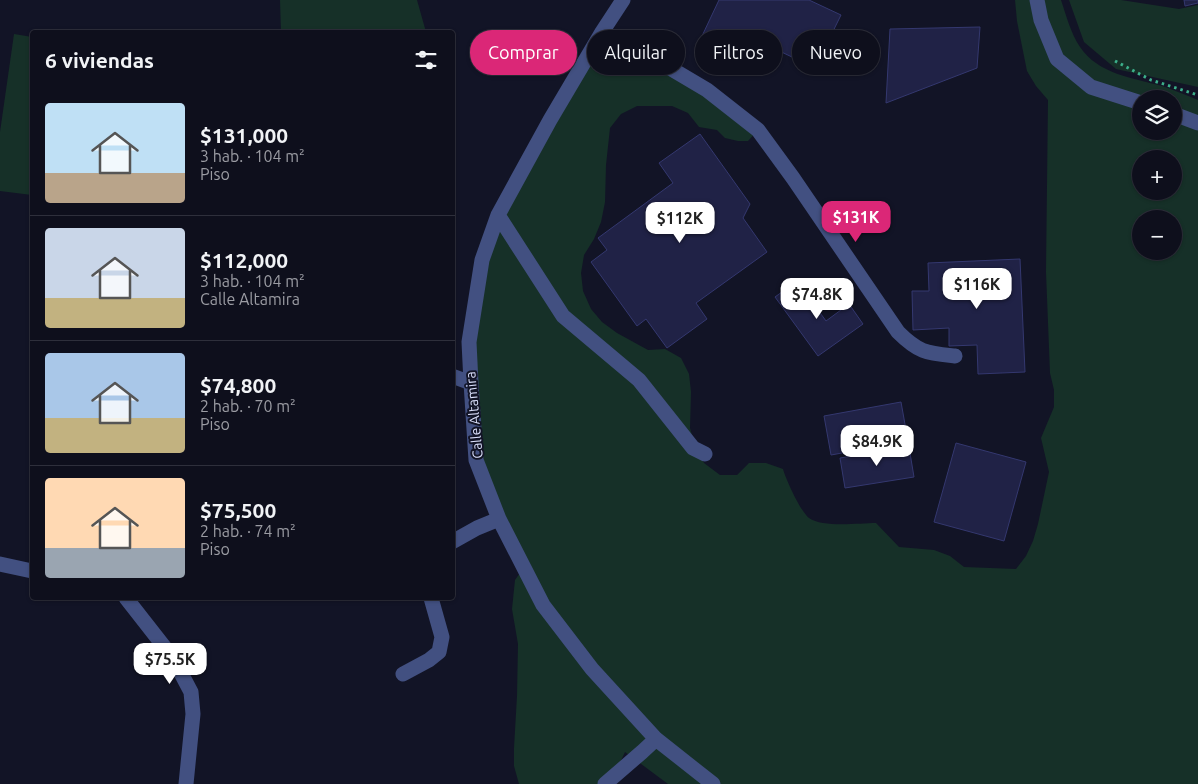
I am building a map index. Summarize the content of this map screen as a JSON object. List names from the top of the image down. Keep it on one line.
{"streets":{"street":["Calle Altamira"]},"page":{"chip":["Comprar","Alquilar","Filtros","Nuevo"],"heading":"6 viviendas","map_buttons":["+","−"],"list":[{"name":"$131,000","note":"3 hab. · 104 m² · Piso"},{"name":"$112,000","note":"3 hab. · 104 m² · Calle Altamira"},{"name":"$74,800","note":"2 hab. · 70 m² · Piso"},{"name":"$75,500","note":"2 hab. · 74 m² · Piso"}],"price":["$131K","$112K","$116K","$74.8K","$84.9K","$75.5K"]}}
